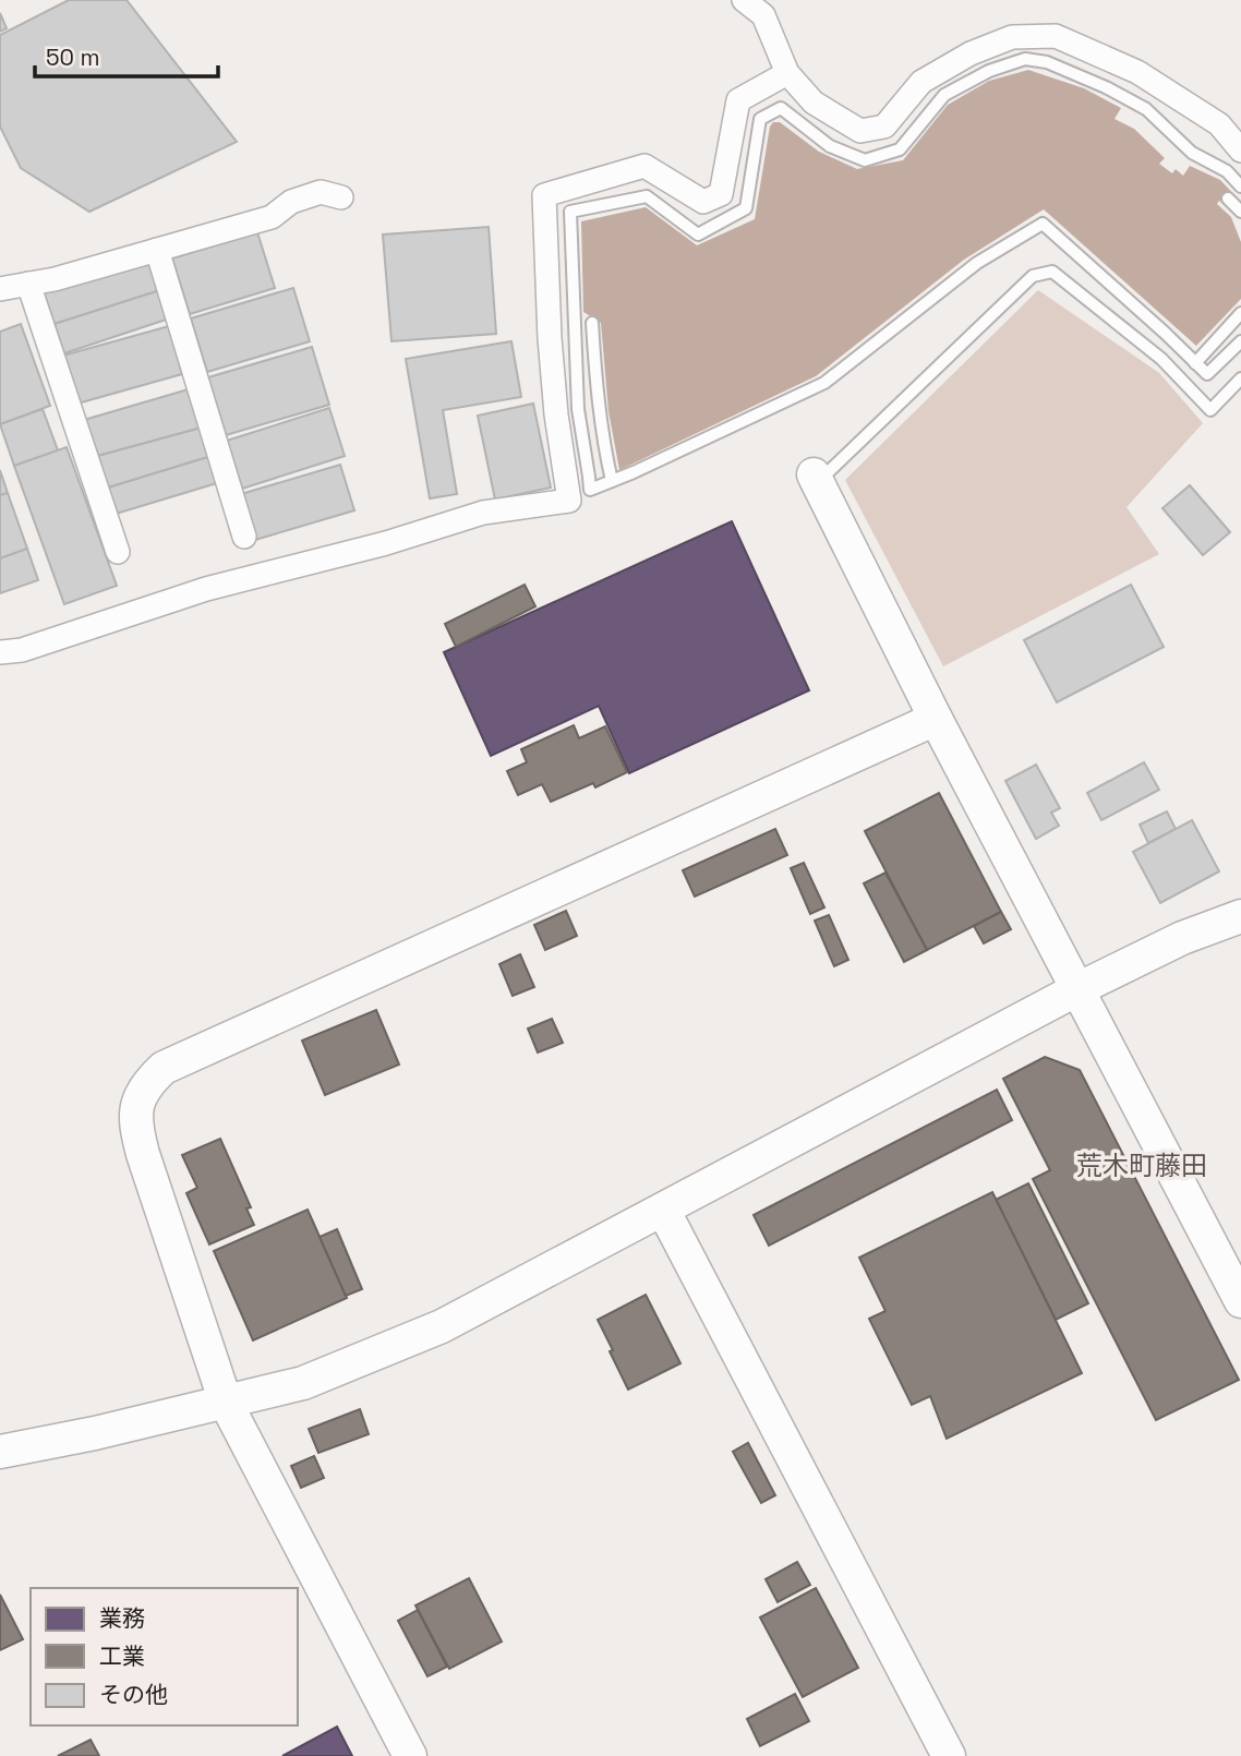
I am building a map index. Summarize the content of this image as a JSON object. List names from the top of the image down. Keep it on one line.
{"districts":["荒木町藤田"],"legend":["業務","工業","その他"],"scale_bar":"50 m"}
